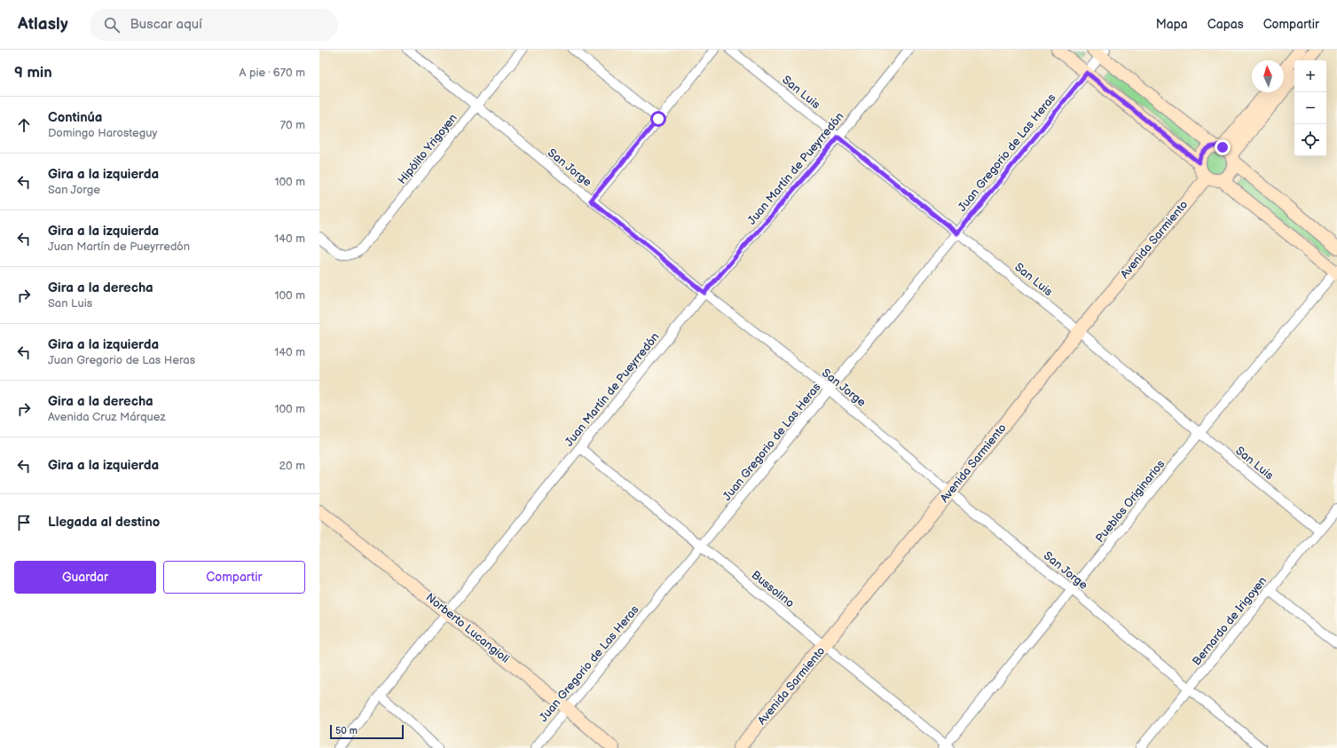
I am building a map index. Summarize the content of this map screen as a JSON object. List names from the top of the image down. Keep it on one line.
{"streets":{"street":["San Luis","Hipólito Yrigoyen","Juan Gregorio de Las Heras","San Jorge","Juan Martín de Pueyrredón","Avenida Sarmiento","Pueblos Originarios","Bussolino","Bernardo de Irigoyen","Norberto Lucangioli"]},"crossings":[["San Luis","Juan Gregorio de Las Heras"],["San Luis","Juan Martín de Pueyrredón"],["San Luis","Avenida Sarmiento"],["San Luis","Pueblos Originarios"],["San Luis","Bernardo de Irigoyen"],["Hipólito Yrigoyen","San Jorge"],["Juan Gregorio de Las Heras","San Jorge"],["Juan Gregorio de Las Heras","Bussolino"],["Juan Gregorio de Las Heras","Norberto Lucangioli"],["San Jorge","Juan Martín de Pueyrredón"],["San Jorge","Avenida Sarmiento"],["San Jorge","Pueblos Originarios"],["San Jorge","Bernardo de Irigoyen"],["Juan Martín de Pueyrredón","Bussolino"],["Juan Martín de Pueyrredón","Norberto Lucangioli"],["Avenida Sarmiento","Bussolino"],["Pueblos Originarios","Bussolino"]],"scale_bar":"50 m","north":"top","page":{"header":"Atlasly","search":"Buscar aquí","nav":["Mapa","Capas","Compartir"],"heading":["9 min","A pie · 670 m"],"map_buttons":["+","−"],"list":[["Continúa","Domingo Harosteguy","70 m"],["Gira a la izquierda","San Jorge","100 m"],["Gira a la izquierda","Juan Martín de Pueyrredón","140 m"],["Gira a la derecha","San Luis","100 m"],["Gira a la izquierda","Juan Gregorio de Las Heras","140 m"],["Gira a la derecha","Avenida Cruz Márquez","100 m"],["Gira a la izquierda","20 m"],"Llegada al destino"],"buttons":["Guardar","Compartir"],"scale":"50 m"}}
